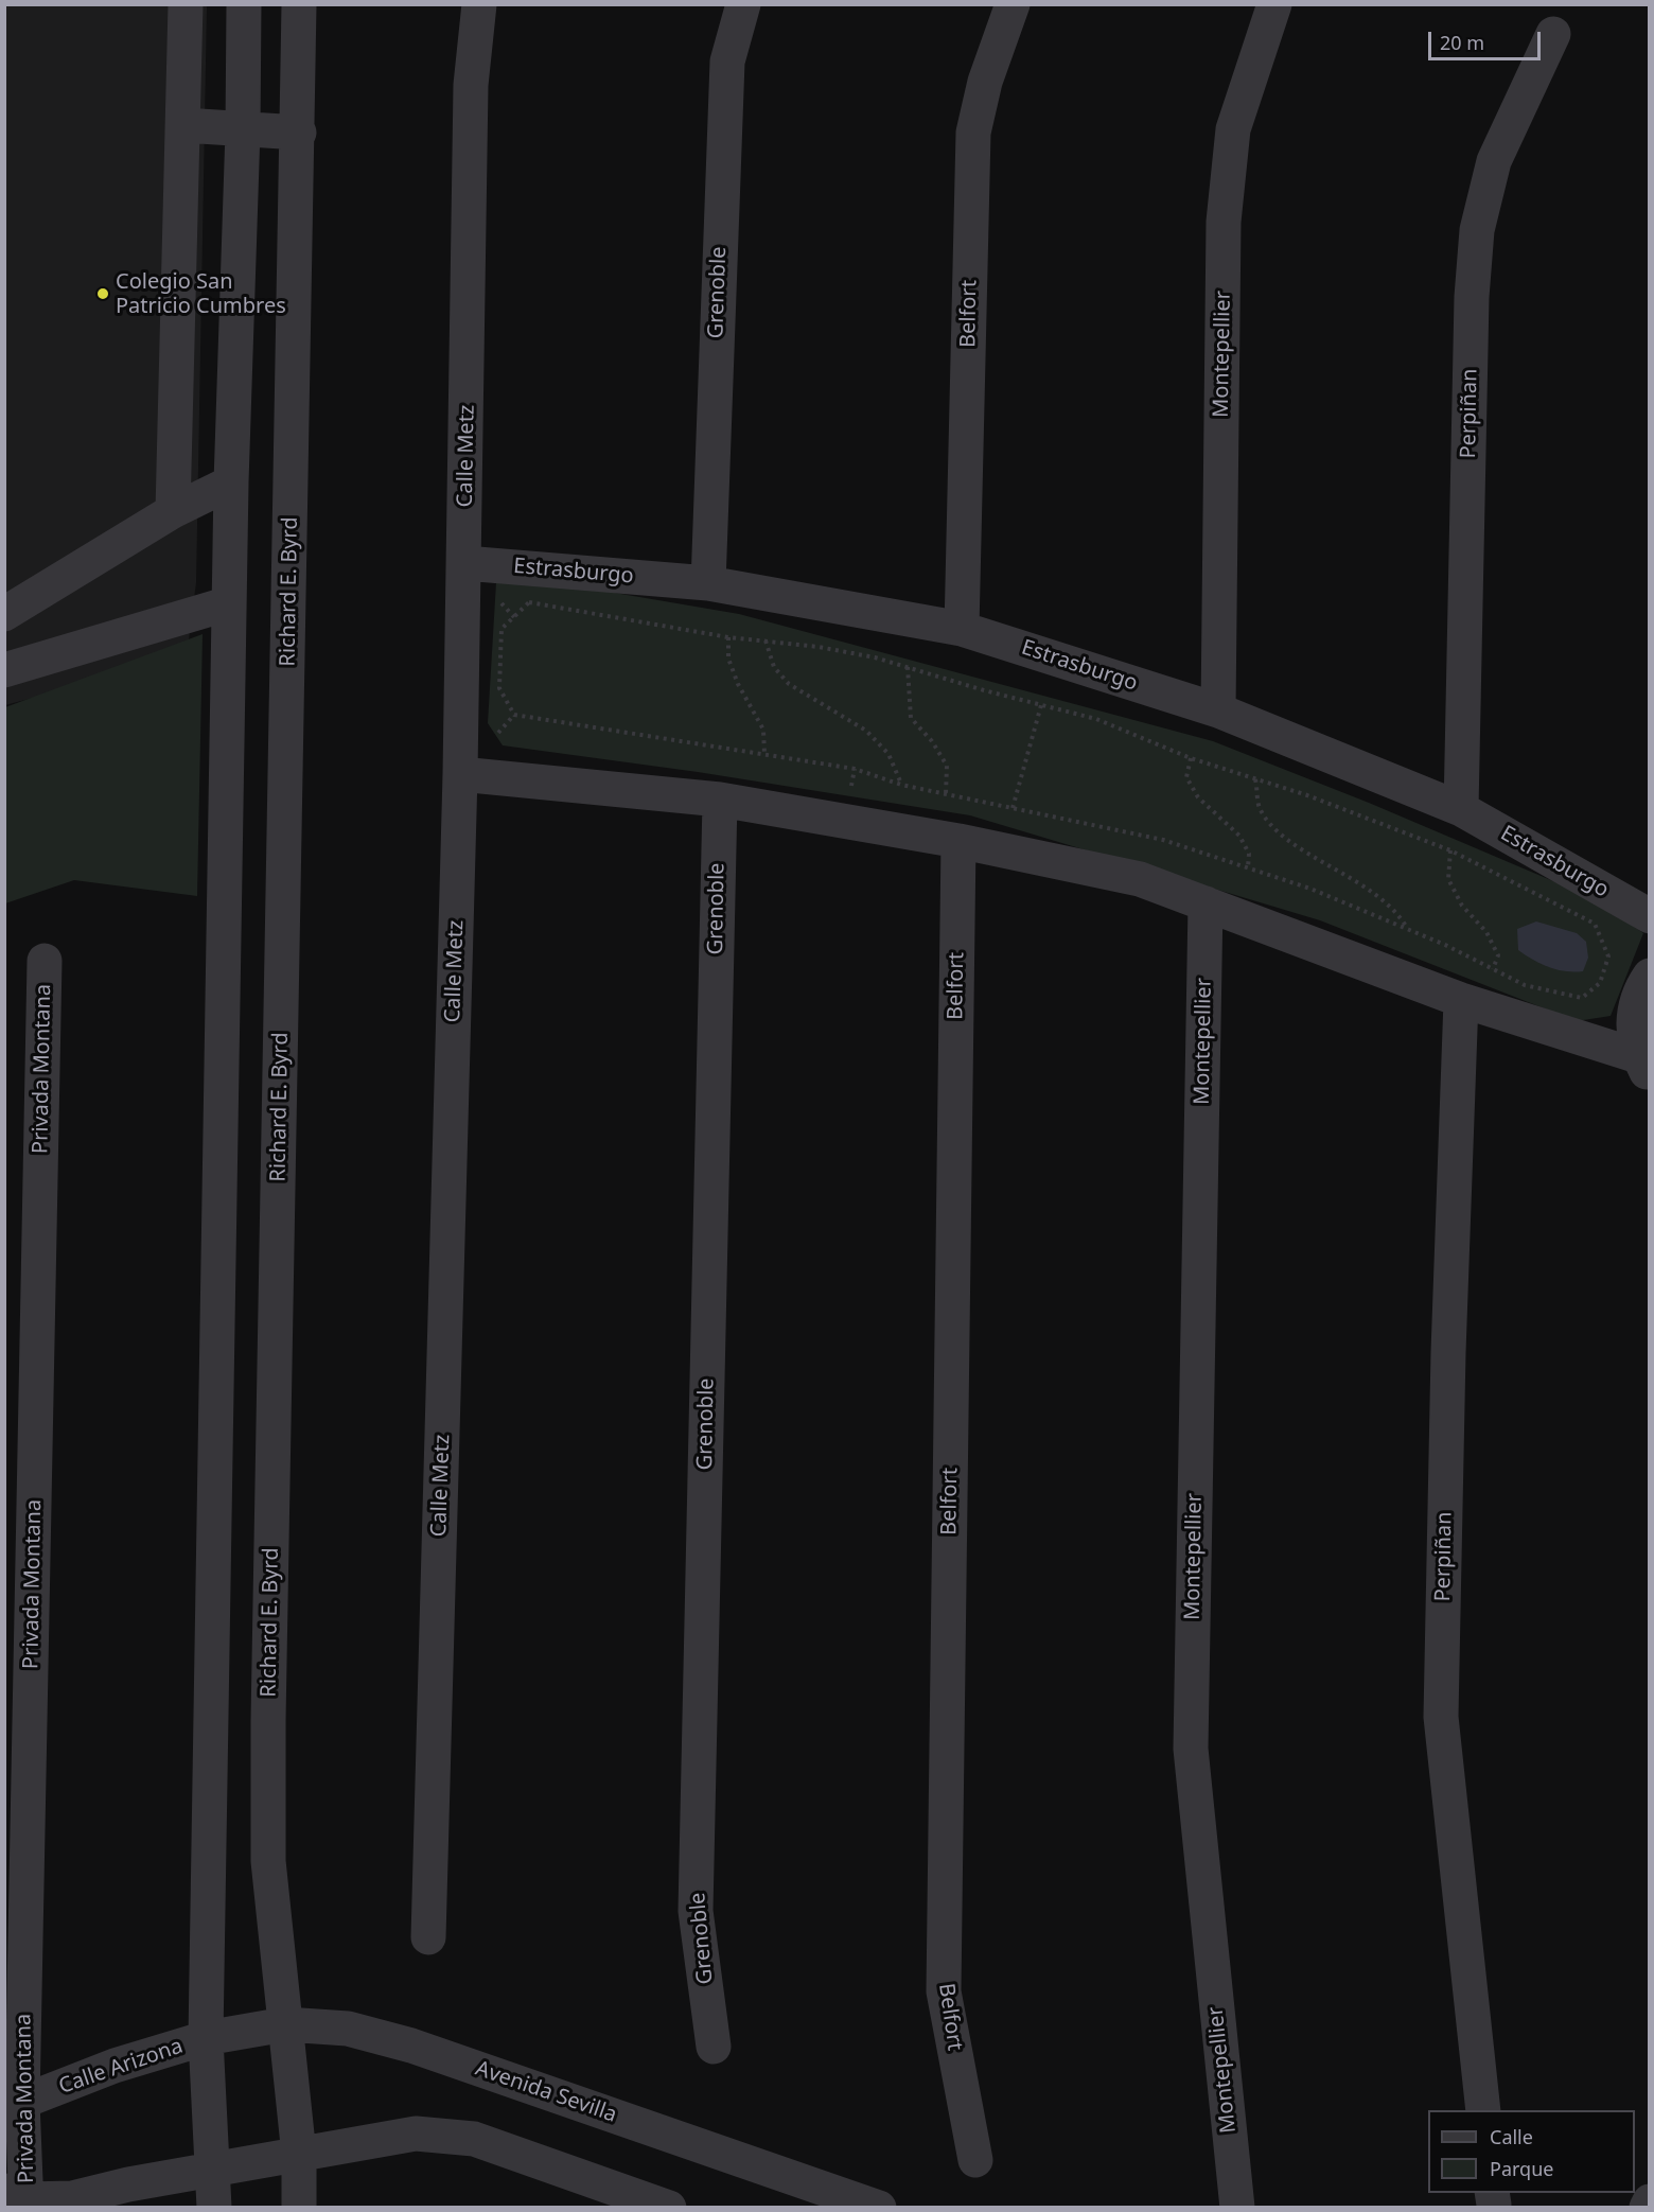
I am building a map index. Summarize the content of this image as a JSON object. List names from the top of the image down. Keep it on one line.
{"streets":{"street":["Grenoble","Belfort","Montepellier","Perpiñan","Calle Metz","Estrasburgo","Richard E. Byrd","Privada Montana","Calle Arizona","Avenida Sevilla"]},"crossings":[["Grenoble","Estrasburgo"],["Belfort","Estrasburgo"],["Montepellier","Estrasburgo"],["Perpiñan","Estrasburgo"],["Calle Metz","Estrasburgo"],["Richard E. Byrd","Avenida Sevilla"],["Privada Montana","Calle Arizona"],["Calle Arizona","Avenida Sevilla"]],"places":["Colegio San Patricio Cumbres"],"legend":["Calle","Parque"],"scale_bar":"20 m"}
